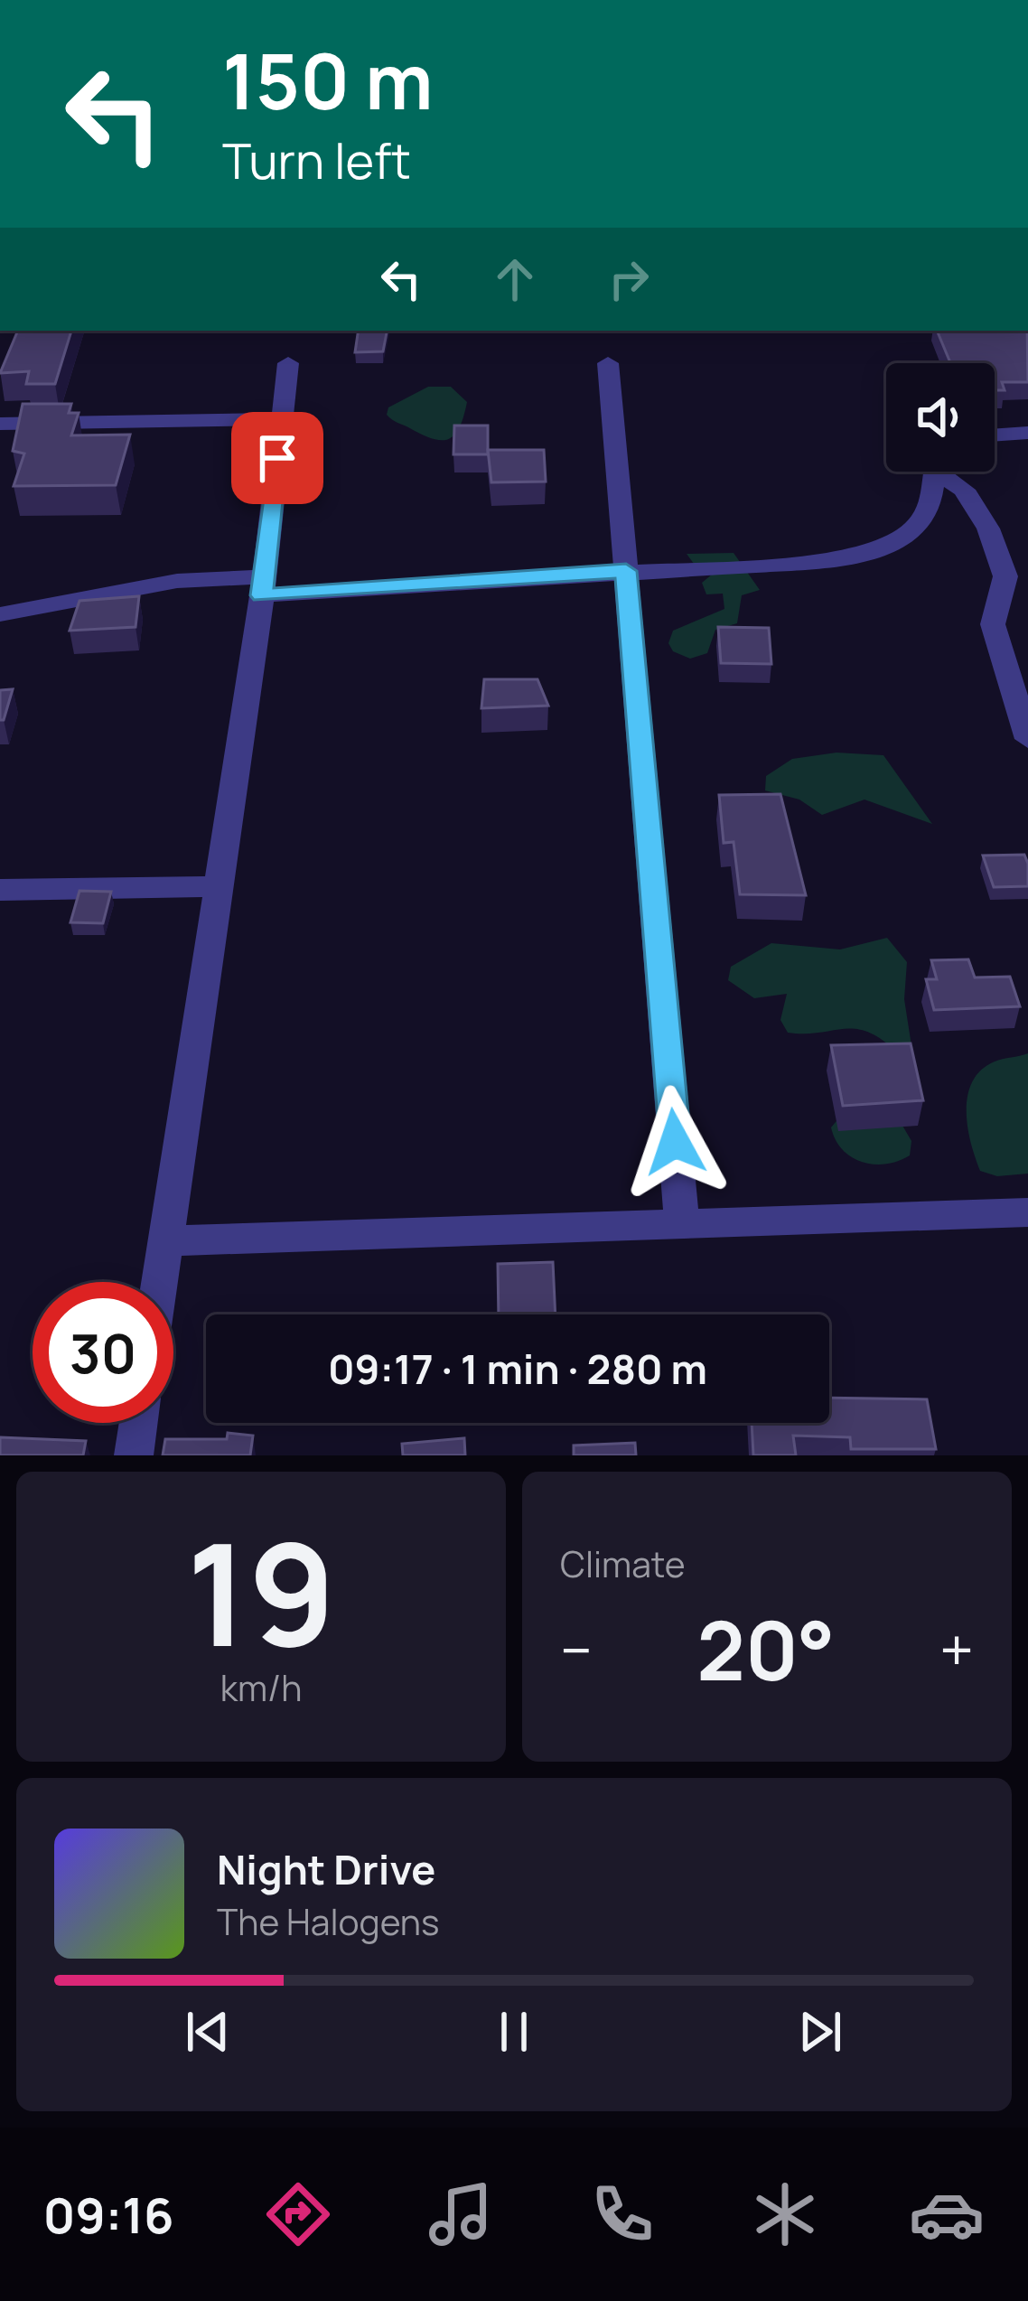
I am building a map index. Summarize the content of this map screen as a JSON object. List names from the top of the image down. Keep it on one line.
{"page":{"turn":["150 m","Turn left"],"limit":"30","trip":"09:17 · 1 min · 280 m","tile":[["19","km/h"],"Climate"],"heat":["−","20°","+"],"song":["Night Drive","The Halogens"],"tabs":"09:16"}}
